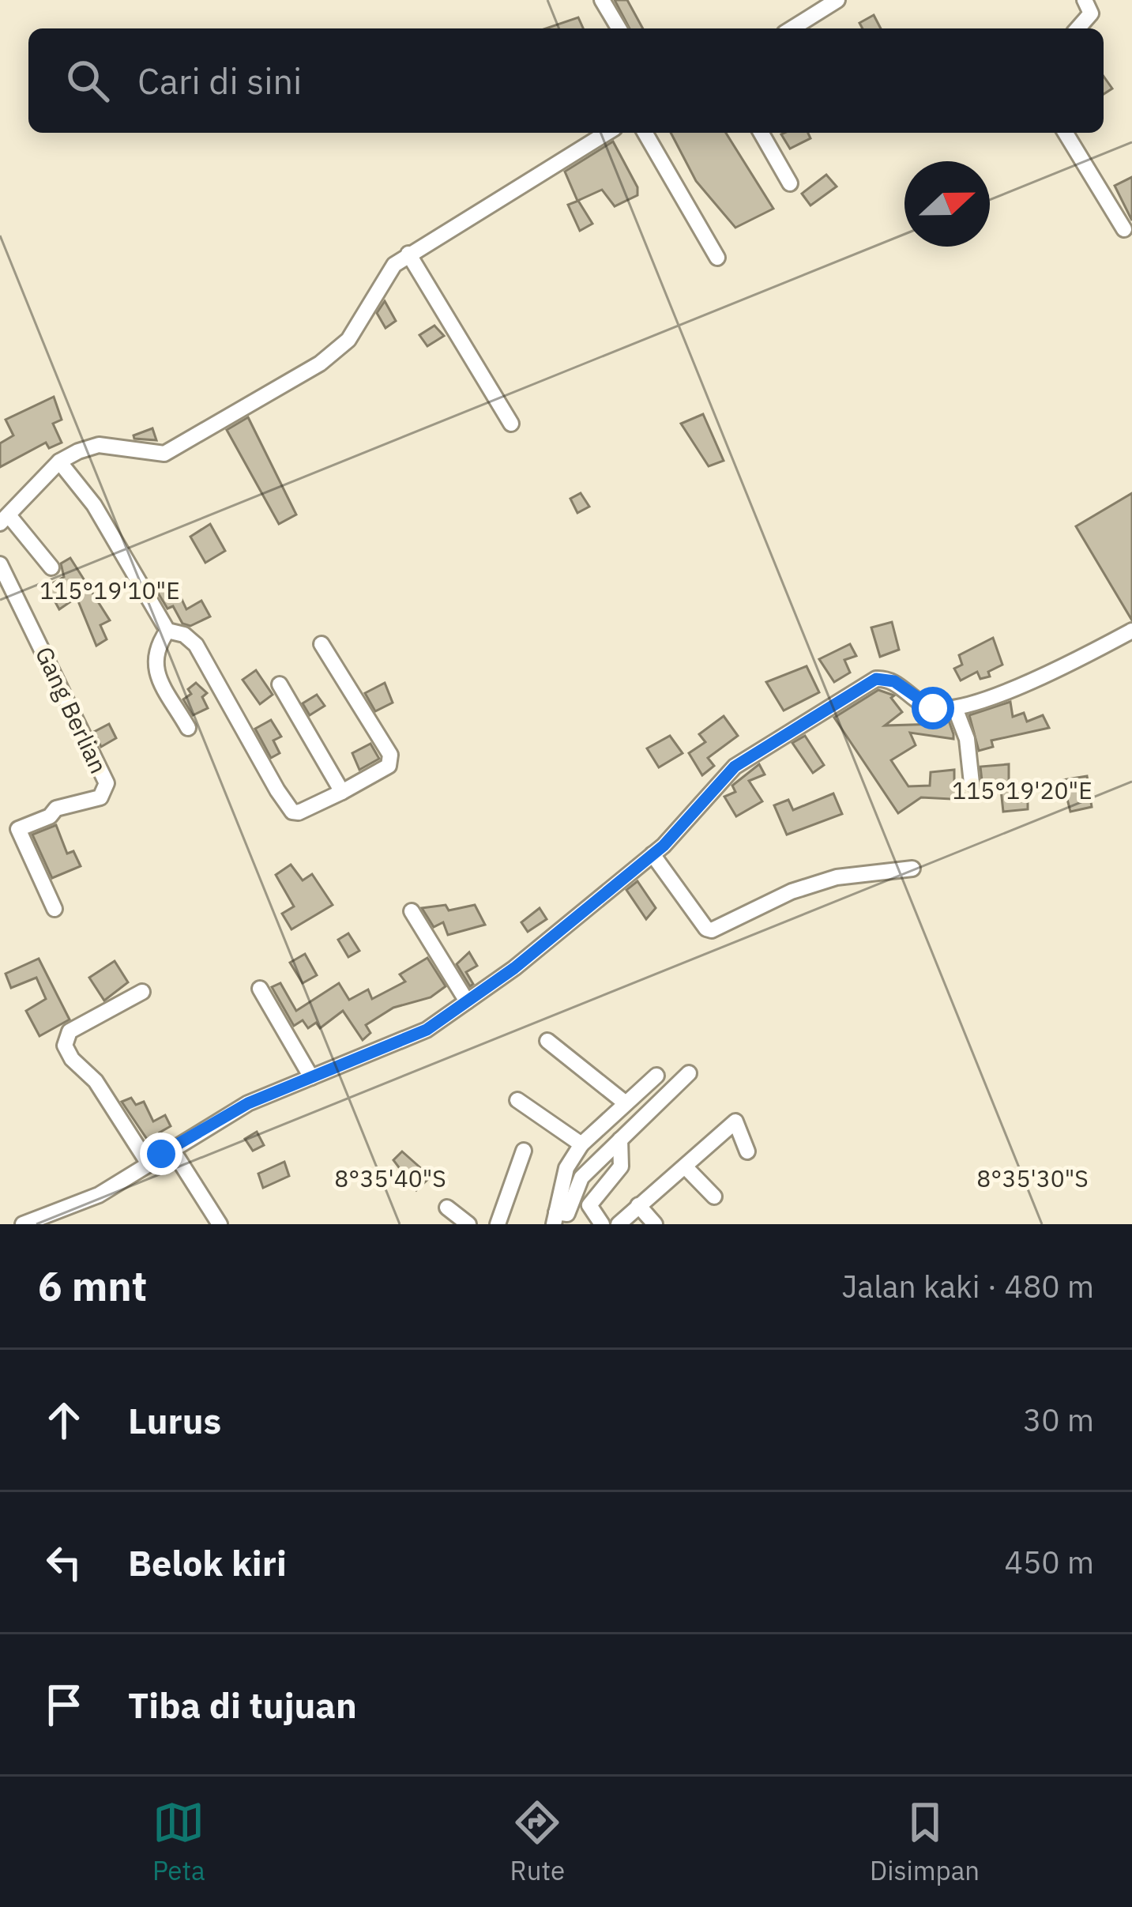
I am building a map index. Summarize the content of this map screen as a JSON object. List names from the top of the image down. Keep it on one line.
{"streets":{"street":["Gang Berlian"]},"north":"right","page":{"search":"Cari di sini","heading":["6 mnt","Jalan kaki · 480 m"],"list":[["Lurus","30 m"],["Belok kiri","450 m"],"Tiba di tujuan"],"nav":["Peta","Rute","Disimpan"]},"coordinates":["115°19'10\"E","115°19'20\"E","8°35'40\"S","8°35'30\"S"]}
